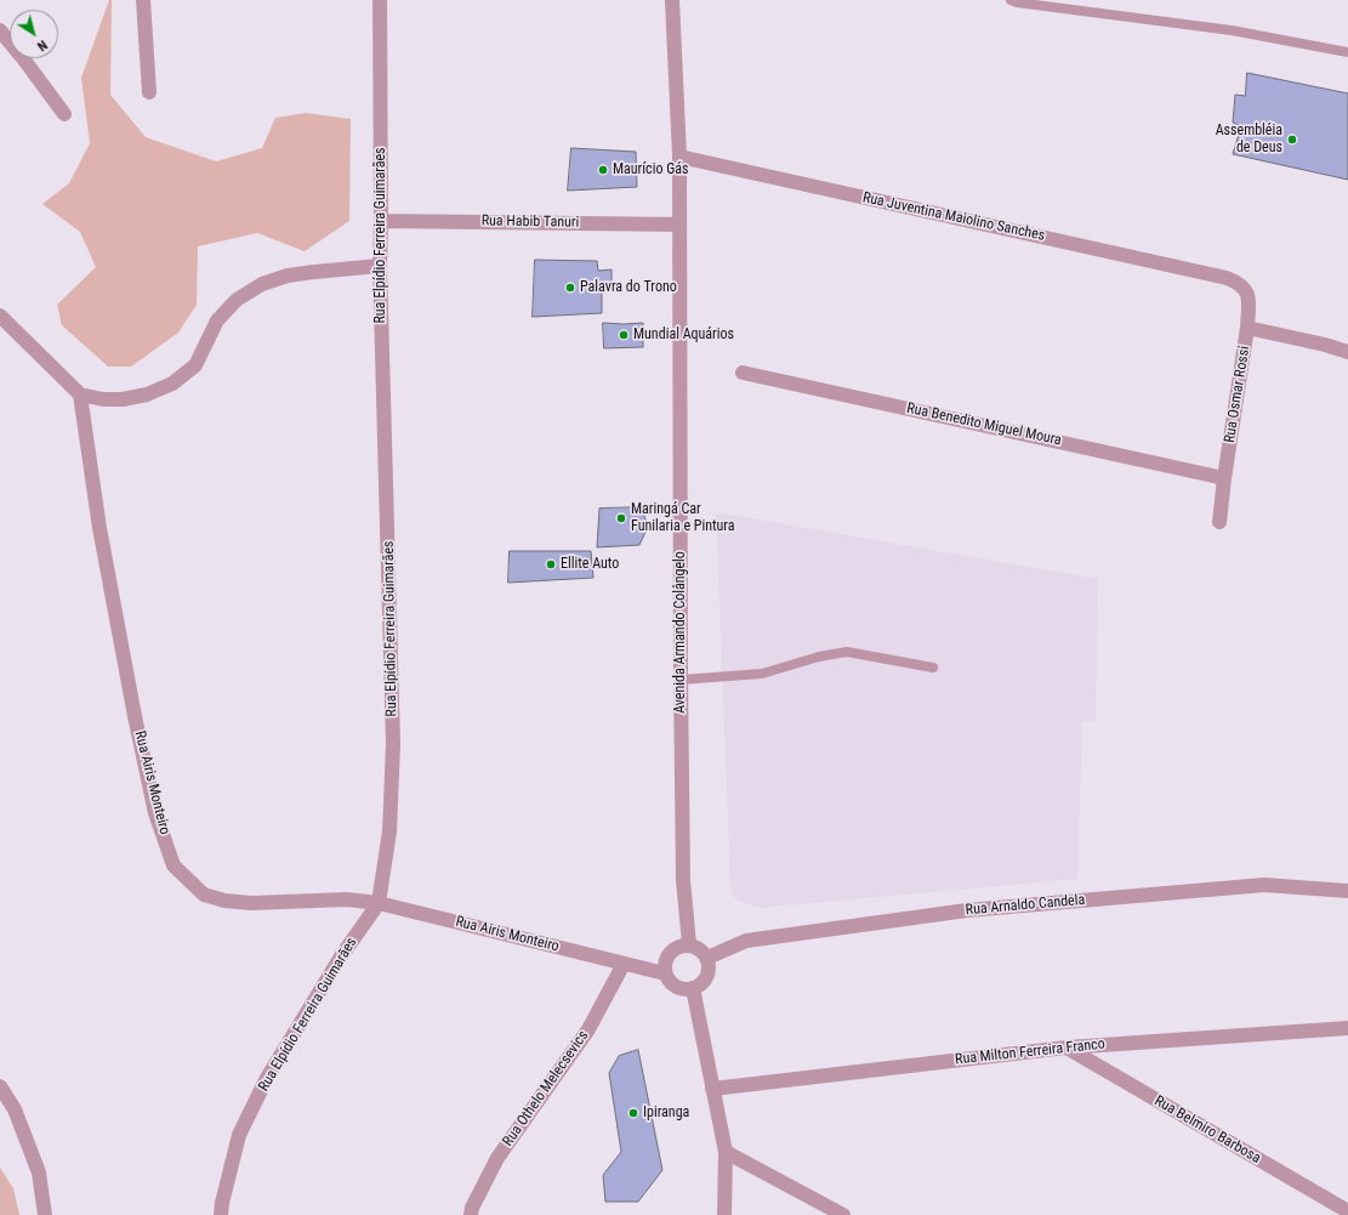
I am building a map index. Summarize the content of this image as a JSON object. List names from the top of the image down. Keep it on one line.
{"streets":{"street":["Rua Juventina Maiolino Sanches","Rua Habib Tanuri","Rua Elpídio Ferreira Guimarães","Rua Osmar Rossi","Rua Benedito Miguel Moura","Avenida Armando Colângelo","Rua Airis Monteiro","Rua Arnaldo Candela","Rua Milton Ferreira Franco","Rua Othelo Melecsevics","Rua Belmiro Barbosa"]},"crossings":[["Rua Juventina Maiolino Sanches","Rua Osmar Rossi"],["Rua Juventina Maiolino Sanches","Avenida Armando Colângelo"],["Rua Habib Tanuri","Rua Elpídio Ferreira Guimarães"],["Rua Habib Tanuri","Avenida Armando Colângelo"],["Rua Elpídio Ferreira Guimarães","Rua Airis Monteiro"],["Rua Osmar Rossi","Rua Benedito Miguel Moura"],["Avenida Armando Colângelo","Rua Airis Monteiro"],["Avenida Armando Colângelo","Rua Arnaldo Candela"],["Rua Airis Monteiro","Rua Arnaldo Candela"],["Rua Airis Monteiro","Rua Othelo Melecsevics"],["Rua Milton Ferreira Franco","Rua Belmiro Barbosa"]],"places":["Assembléia de Deus","Maurício Gás","Palavra do Trono","Mundial Aquários","Maringá Car Funilaria e Pintura","Ellite Auto","Ipiranga"],"north":"bottom right"}
